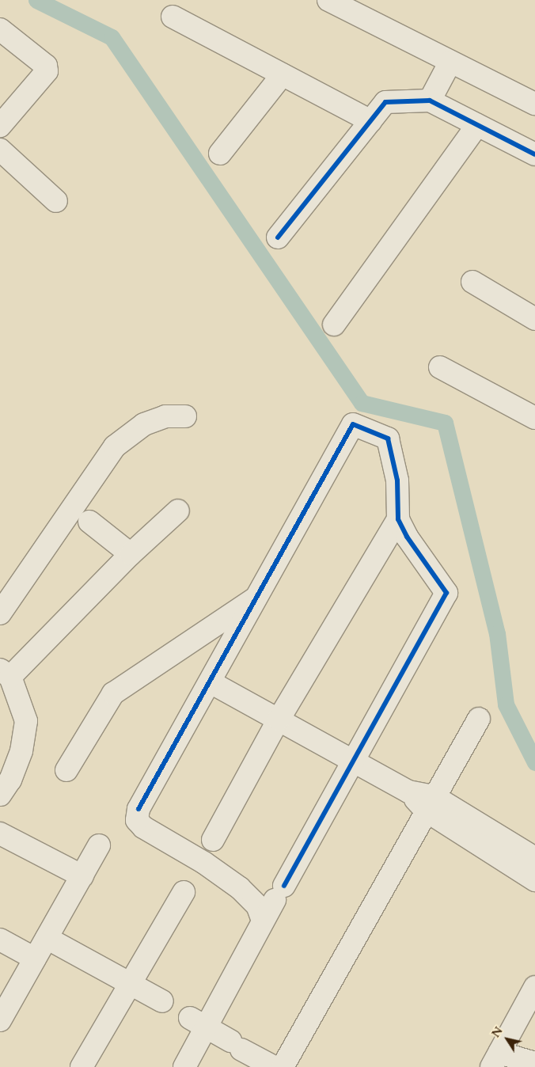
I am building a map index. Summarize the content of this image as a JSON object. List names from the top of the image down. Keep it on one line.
{"north":"top left"}
